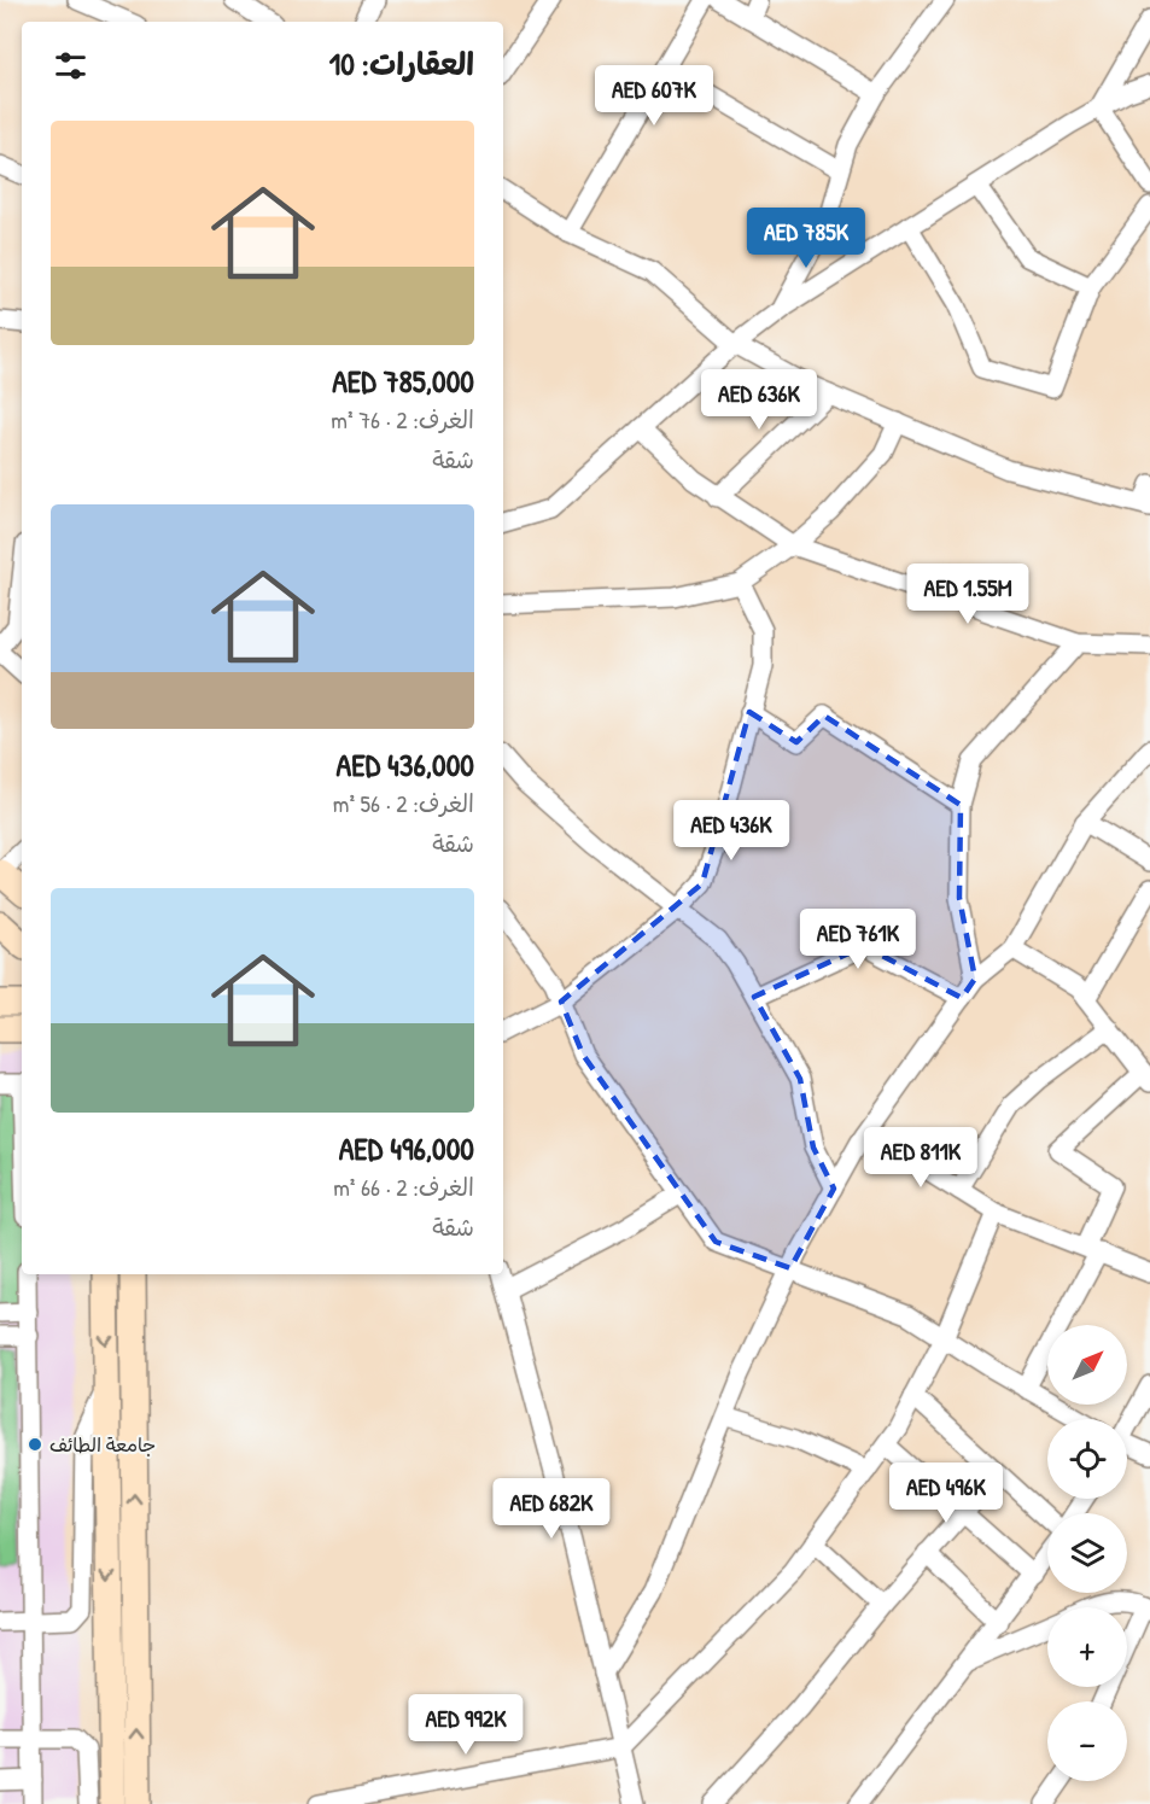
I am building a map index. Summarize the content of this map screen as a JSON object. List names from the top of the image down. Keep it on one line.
{"places":["جامعة الطائف"],"north":"top right","page":{"heading":"العقارات: 10","price":["AED 607K","AED 785K","AED 636K","AED 1.55M","AED 436K","AED 761K","AED 811K","AED 496K","AED 682K","AED 992K"],"list":[{"name":"AED 785,000","note":"الغرف: 2 · 76 m² · شقة"},{"name":"AED 436,000","note":"الغرف: 2 · 56 m² · شقة"},{"name":"AED 496,000","note":"الغرف: 2 · 66 m² · شقة"}],"map_buttons":["+","−"]}}
